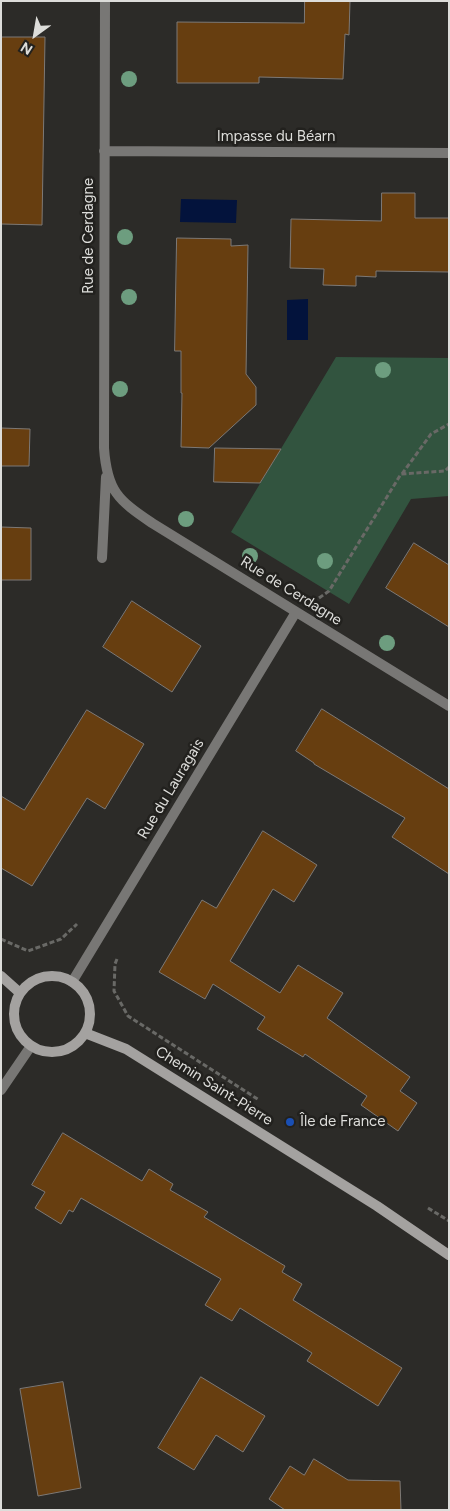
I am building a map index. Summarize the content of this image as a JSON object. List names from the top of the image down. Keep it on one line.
{"streets":{"main road":["Chemin Saint-Pierre"],"street":["Impasse du Béarn","Rue de Cerdagne","Rue du Lauragais"]},"crossings":[["Impasse du Béarn","Rue de Cerdagne"],["Rue de Cerdagne","Rue du Lauragais"],["Rue du Lauragais","Chemin Saint-Pierre"]],"places":["Île de France"],"north":"bottom left"}
